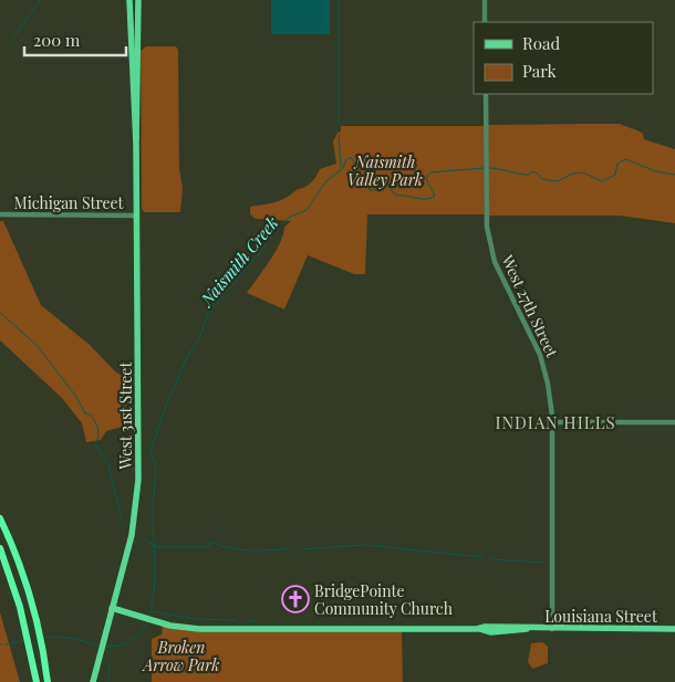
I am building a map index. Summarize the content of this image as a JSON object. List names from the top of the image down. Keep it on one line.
{"streets":{"main road":["West 31st Street","Louisiana Street"],"street":["Michigan Street","West 27th Street"]},"crossings":[["Michigan Street","West 31st Street"],["West 27th Street","Louisiana Street"],["West 31st Street","Louisiana Street"]],"districts":["INDIAN HILLS"],"water":["Naismith Creek"],"parks":["Naismith Valley Park","Broken Arrow Park"],"places":{"church":["BridgePointe Community Church"]},"legend":["Road","Park"],"scale_bar":"200 m"}
